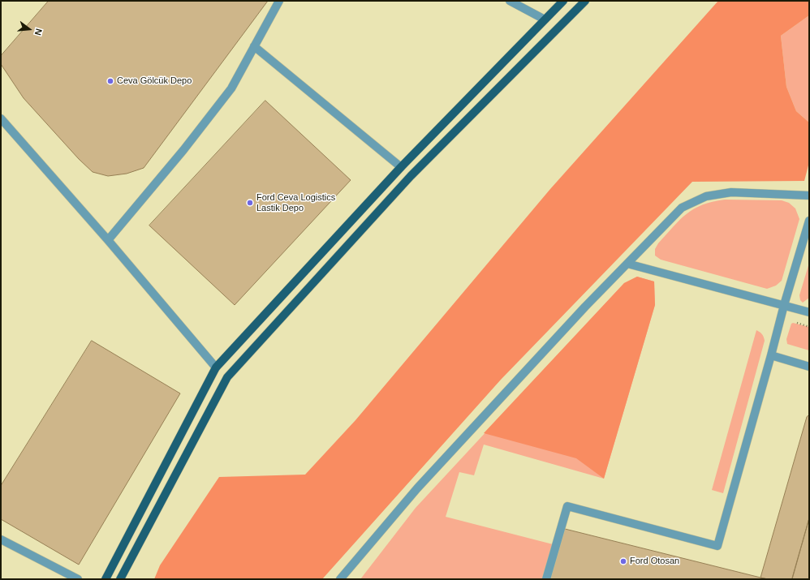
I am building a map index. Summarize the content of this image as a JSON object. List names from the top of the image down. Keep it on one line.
{"places":["Ceva Gölcük Depo","Ford Ceva Logistics Lastik Depo","Ford Otosan"],"north":"right"}
